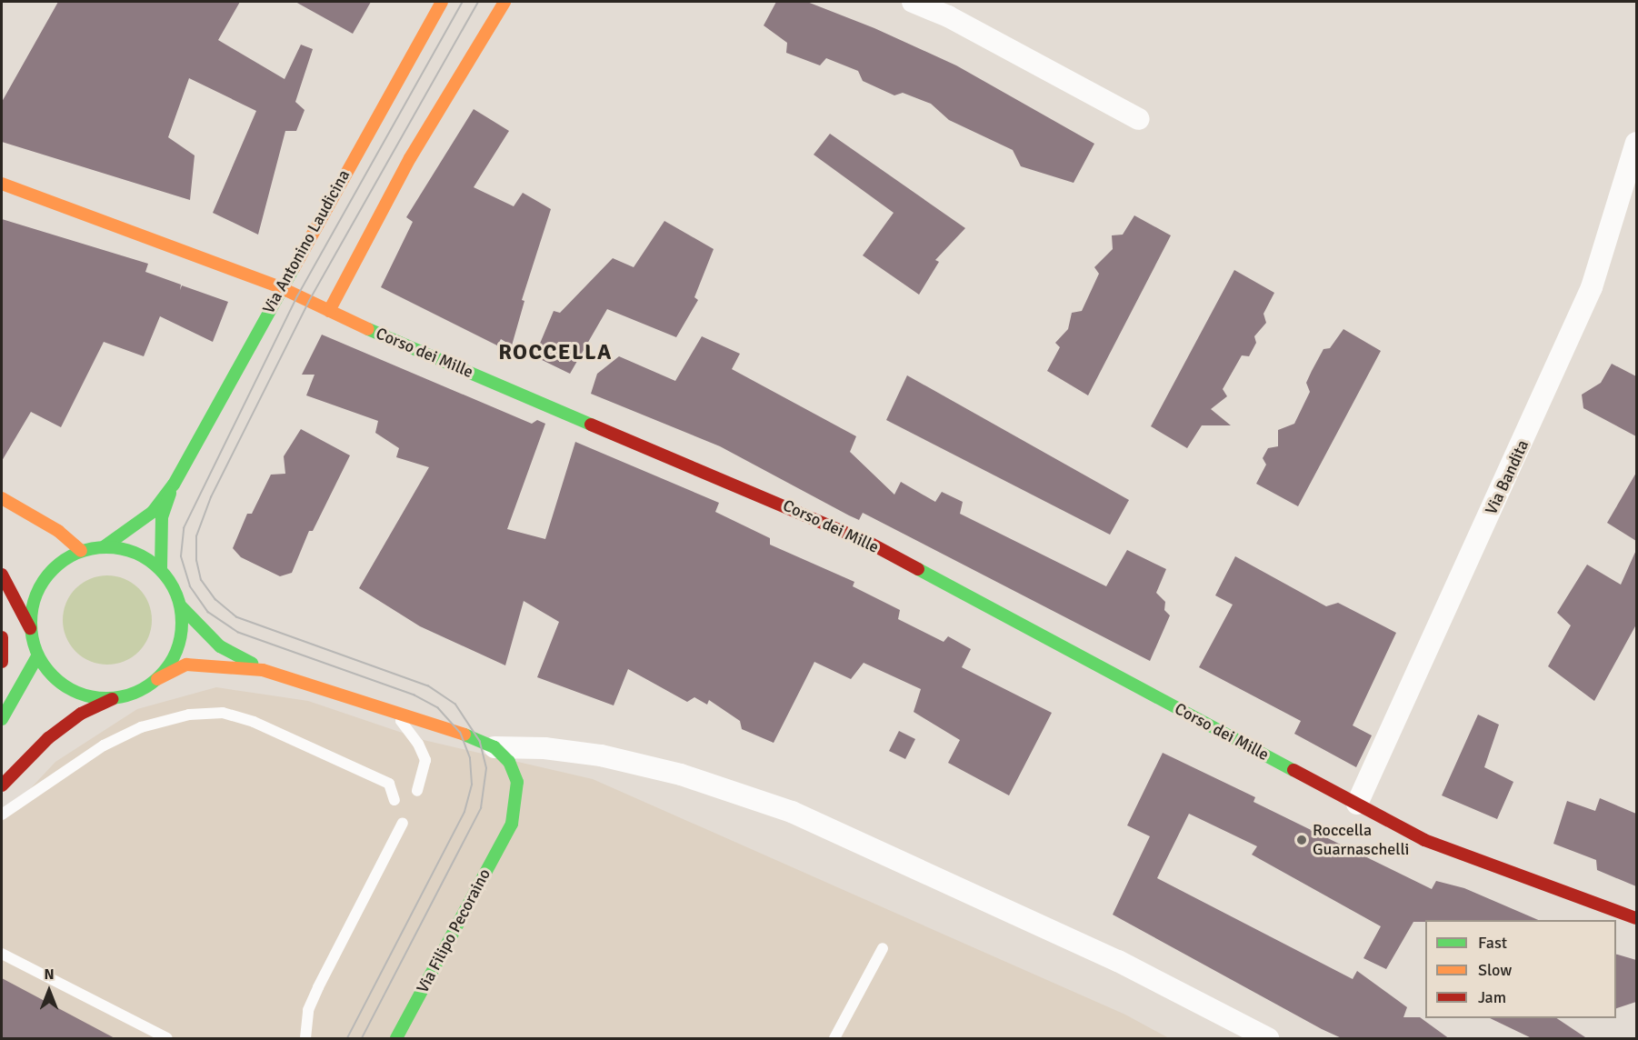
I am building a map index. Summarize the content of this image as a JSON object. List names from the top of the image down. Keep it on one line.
{"streets":{"street":["Via Antonino Laudicina","Corso dei Mille","Via Bandita","Via Filipo Pecoraino"]},"crossings":[["Via Antonino Laudicina","Corso dei Mille"],["Corso dei Mille","Via Bandita"]],"districts":["ROCCELLA"],"places":["Roccella Guarnaschelli"],"legend":["Fast","Slow","Jam"],"north":"top"}
